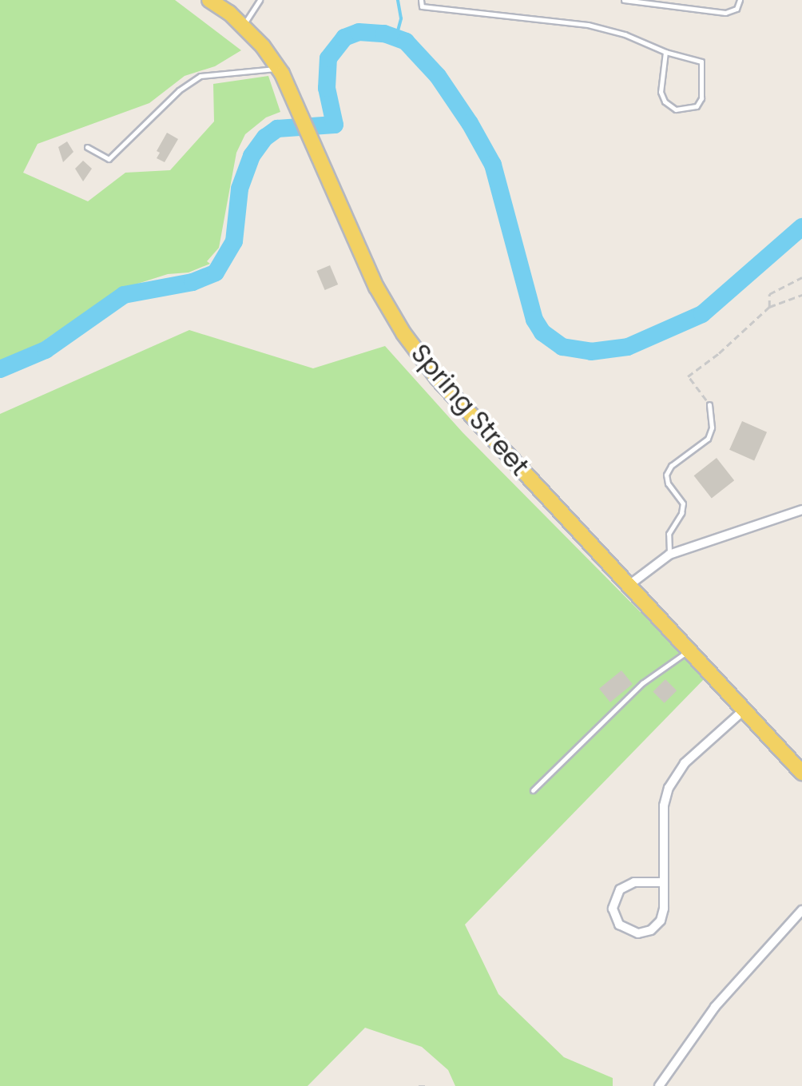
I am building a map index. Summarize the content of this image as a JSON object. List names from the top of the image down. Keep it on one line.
{"streets":{"main road":["Spring Street"]}}
